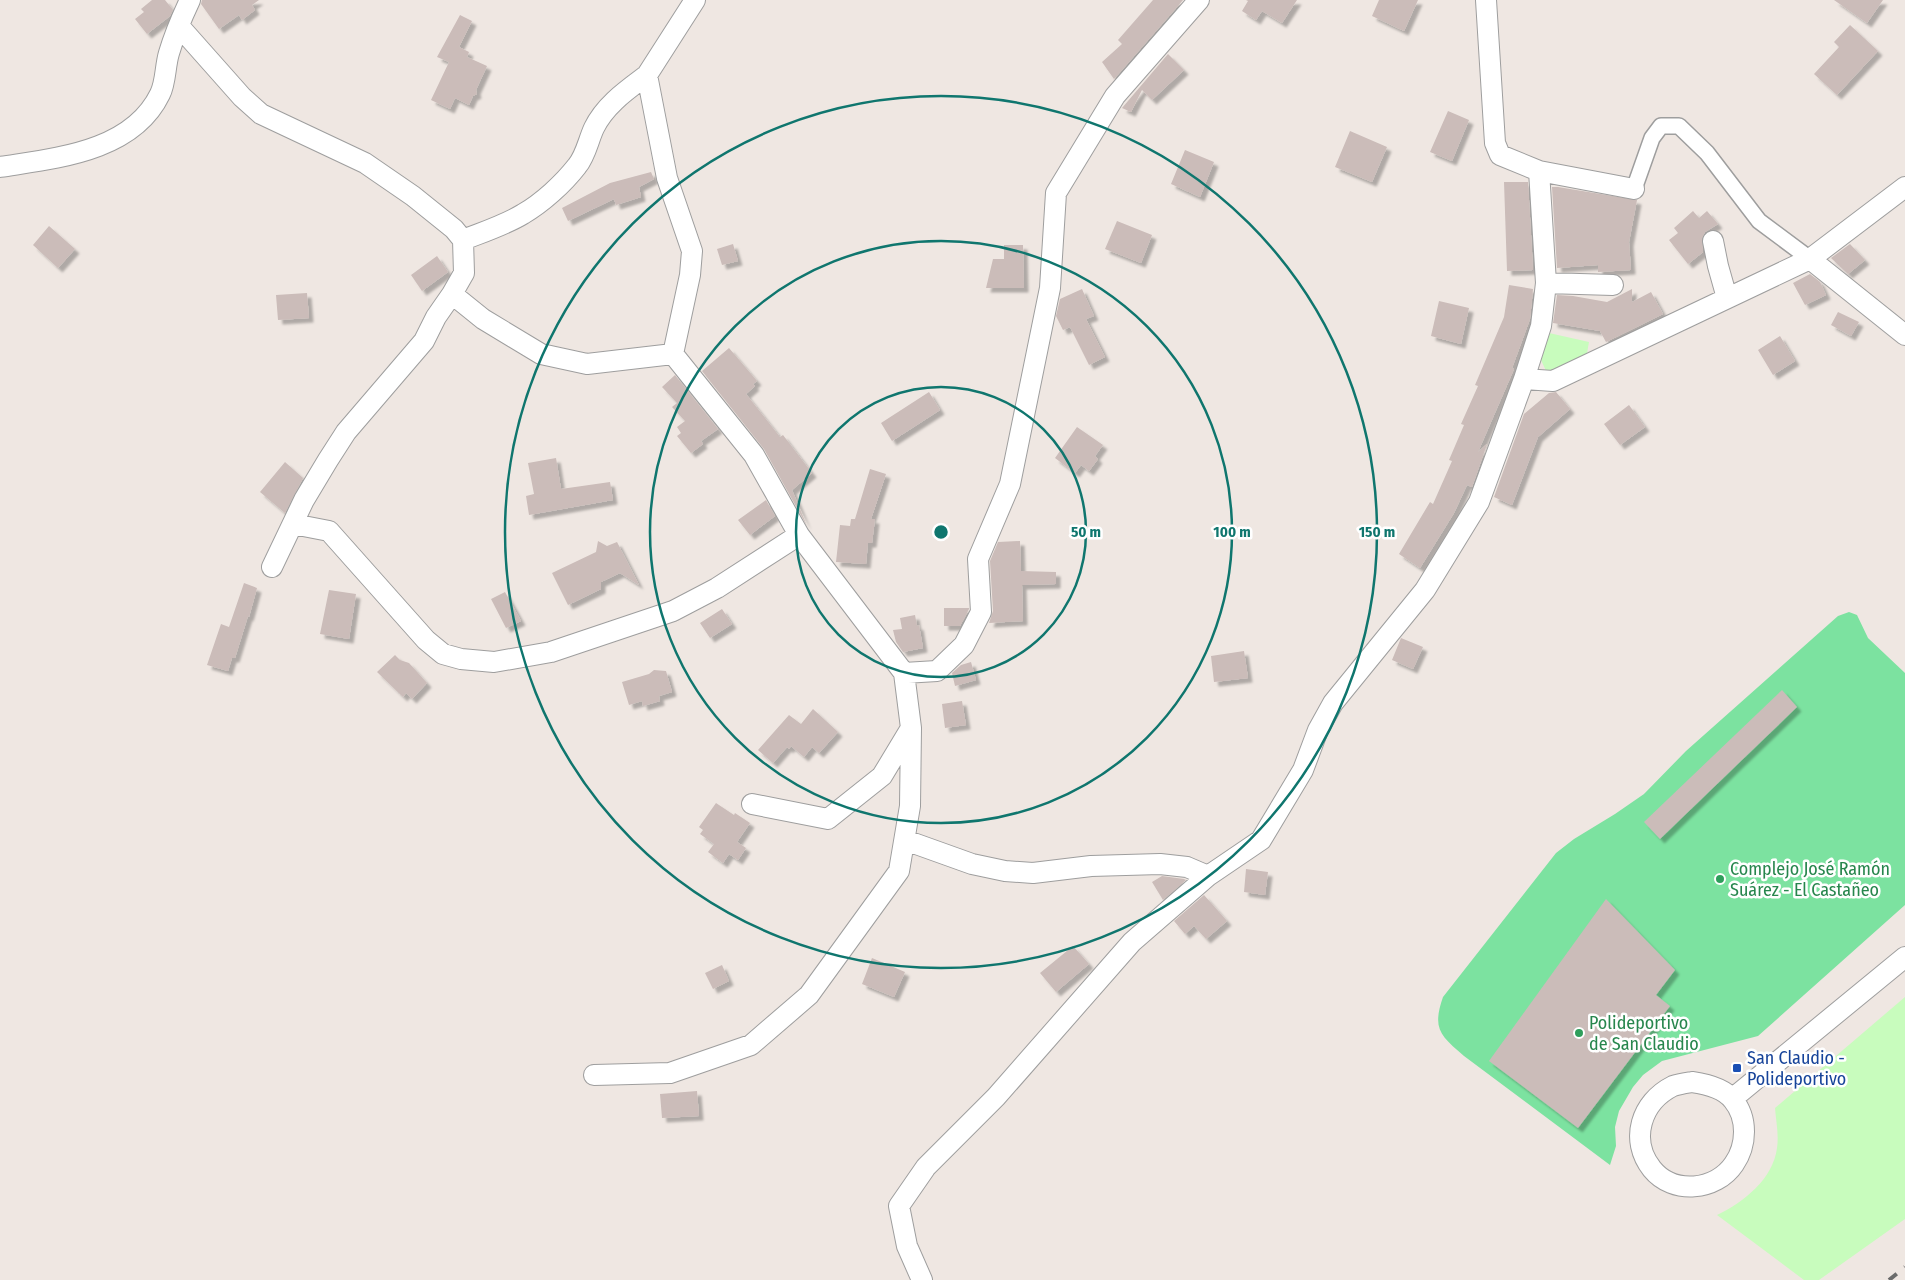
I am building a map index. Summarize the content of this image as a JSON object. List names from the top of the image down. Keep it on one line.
{"places":{"other":["Complejo José Ramón Suárez - El Castañeo","Polideportivo de San Claudio"],"transit":["San Claudio - Polideportivo"]},"rings":["50 m","100 m","150 m"]}
